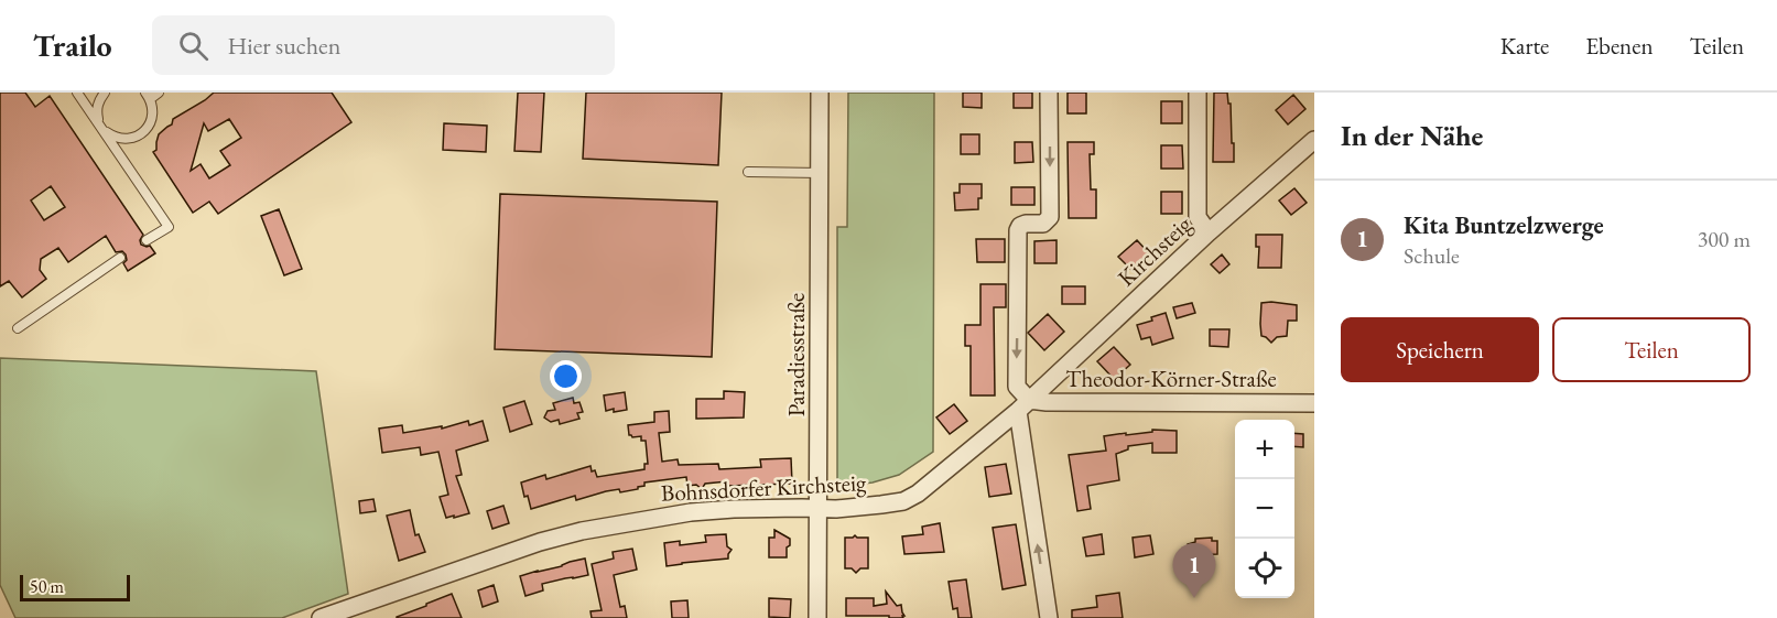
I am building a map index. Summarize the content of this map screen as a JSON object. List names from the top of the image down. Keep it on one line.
{"streets":{"street":["Kirchsteig","Paradiesstraße","Theodor-Körner-Straße","Bohnsdorfer Kirchsteig"]},"crossings":[["Kirchsteig","Theodor-Körner-Straße"],["Kirchsteig","Bohnsdorfer Kirchsteig"],["Paradiesstraße","Bohnsdorfer Kirchsteig"],["Theodor-Körner-Straße","Bohnsdorfer Kirchsteig"]],"scale_bar":"50 m","page":{"header":"Trailo","search":"Hier suchen","nav":["Karte","Ebenen","Teilen"],"heading":"In der Nähe","list":[{"mark":"1","name":"Kita Buntzelzwerge","note":"Schule","value":"300 m"}],"buttons":["Speichern","Teilen"],"map_buttons":["+","−"],"pins":"1","scale":"50 m"}}
